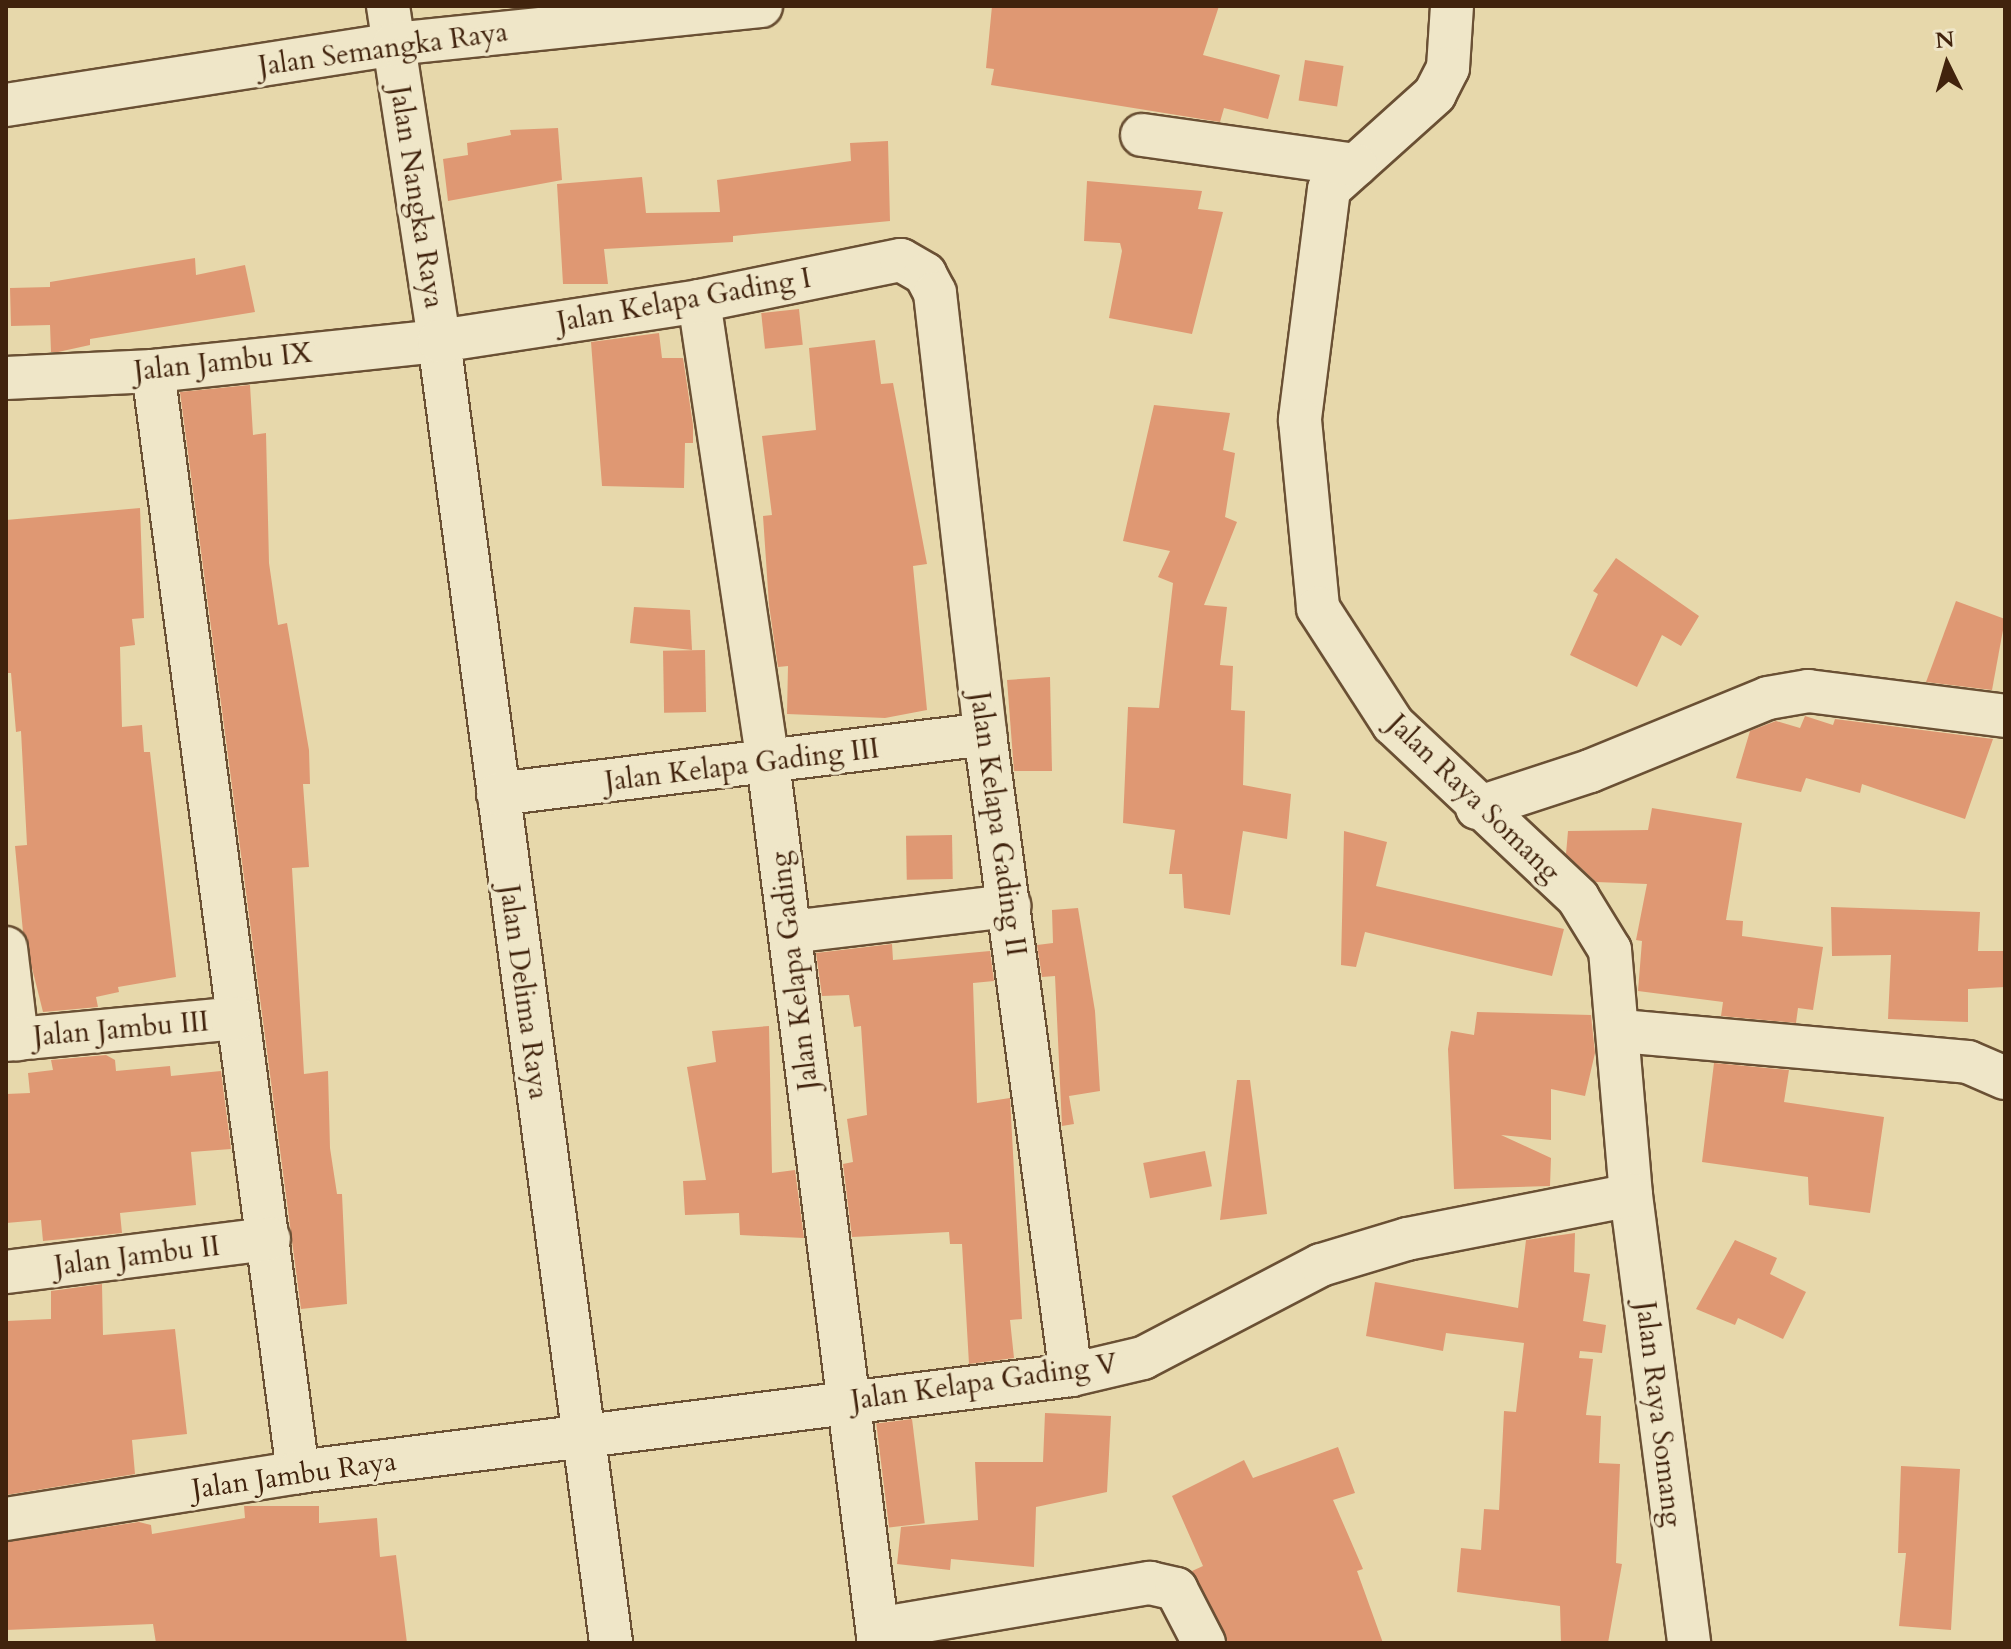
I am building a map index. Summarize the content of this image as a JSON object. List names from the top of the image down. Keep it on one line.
{"streets":{"street":["Jalan Semangka Raya","Jalan Nangka Raya","Jalan Kelapa Gading I","Jalan Jambu IX","Jalan Kelapa Gading III","Jalan Raya Somang","Jalan Kelapa Gading II","Jalan Kelapa Gading","Jalan Delima Raya","Jalan Jambu III","Jalan Jambu II","Jalan Kelapa Gading V","Jalan Jambu Raya"]},"crossings":[["Jalan Semangka Raya","Jalan Nangka Raya"],["Jalan Nangka Raya","Jalan Kelapa Gading I"],["Jalan Nangka Raya","Jalan Jambu IX"],["Jalan Nangka Raya","Jalan Delima Raya"],["Jalan Kelapa Gading I","Jalan Jambu IX"],["Jalan Kelapa Gading I","Jalan Kelapa Gading II"],["Jalan Kelapa Gading I","Jalan Kelapa Gading"],["Jalan Kelapa Gading I","Jalan Delima Raya"],["Jalan Jambu IX","Jalan Delima Raya"],["Jalan Kelapa Gading III","Jalan Kelapa Gading II"],["Jalan Kelapa Gading III","Jalan Kelapa Gading"],["Jalan Kelapa Gading III","Jalan Delima Raya"],["Jalan Raya Somang","Jalan Kelapa Gading V"],["Jalan Kelapa Gading II","Jalan Kelapa Gading V"],["Jalan Kelapa Gading","Jalan Kelapa Gading V"],["Jalan Delima Raya","Jalan Kelapa Gading V"],["Jalan Delima Raya","Jalan Jambu Raya"],["Jalan Kelapa Gading V","Jalan Jambu Raya"]],"north":"top"}
